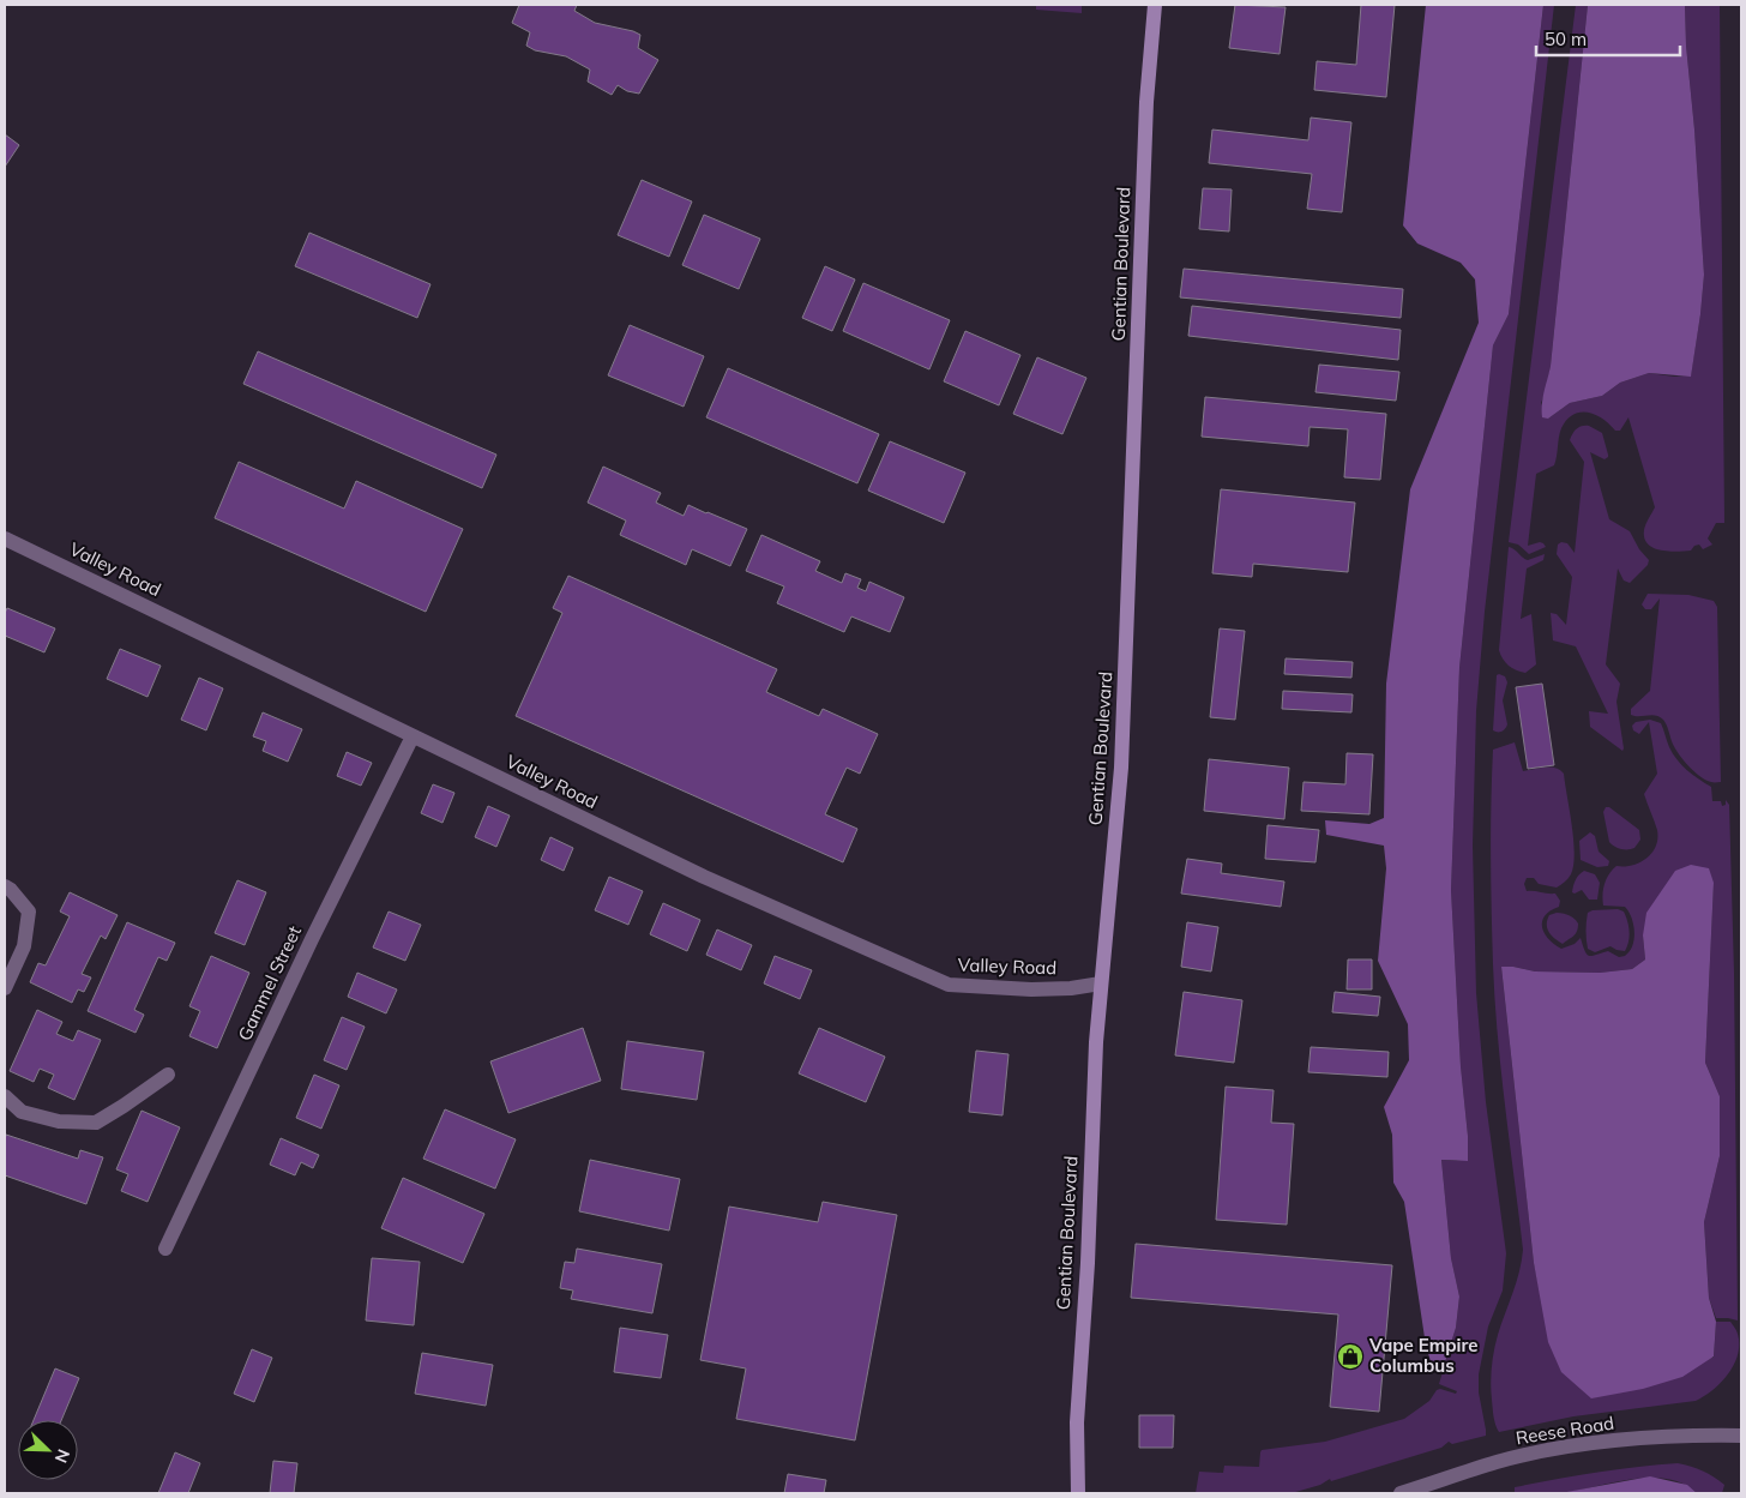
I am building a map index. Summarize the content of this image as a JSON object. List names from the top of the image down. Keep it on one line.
{"streets":{"main road":["Gentian Boulevard"],"street":["Valley Road","Gammel Street","Reese Road"]},"crossings":[["Gentian Boulevard","Valley Road"],["Valley Road","Gammel Street"]],"places":{"shop":["Vape Empire Columbus"]},"scale_bar":"50 m","north":"bottom right"}
